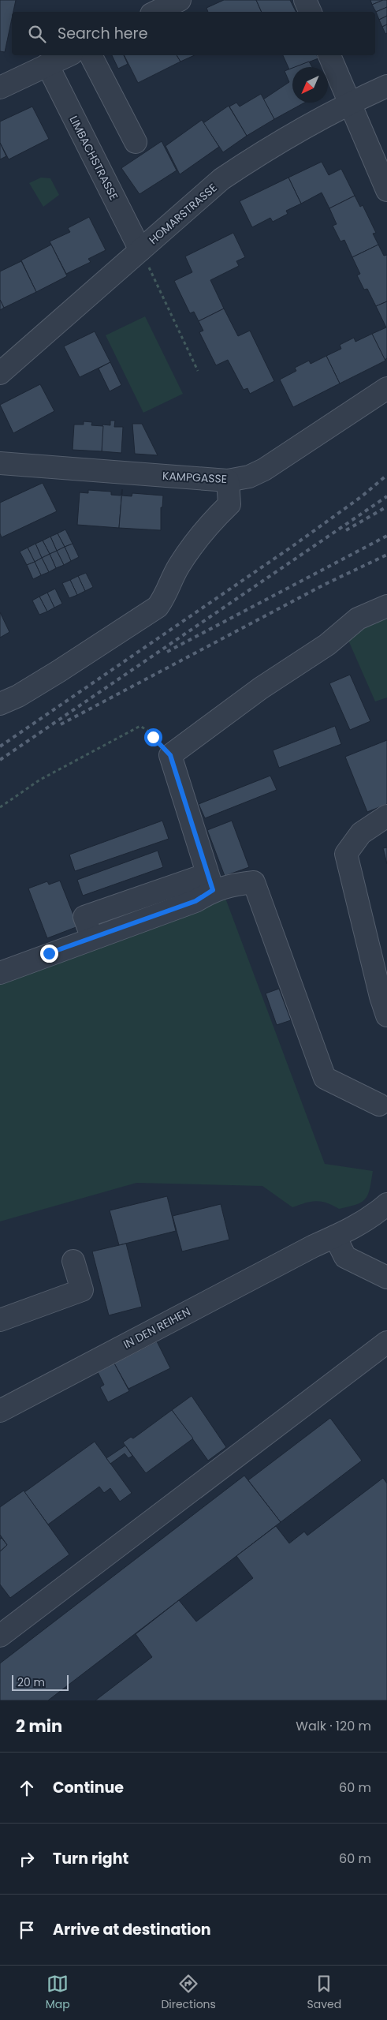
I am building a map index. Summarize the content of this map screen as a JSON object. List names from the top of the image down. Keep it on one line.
{"streets":{"street":["LIMBACHSTRASSE","HOMARSTRASSE","KAMPGASSE","IN DEN REIHEN"]},"crossings":[["LIMBACHSTRASSE","HOMARSTRASSE"]],"scale_bar":"20 m","north":"bottom left","page":{"search":"Search here","scale":"20 m","heading":["2 min","Walk · 120 m"],"list":[["Continue","60 m"],["Turn right","60 m"],"Arrive at destination"],"nav":["Map","Directions","Saved"]}}
